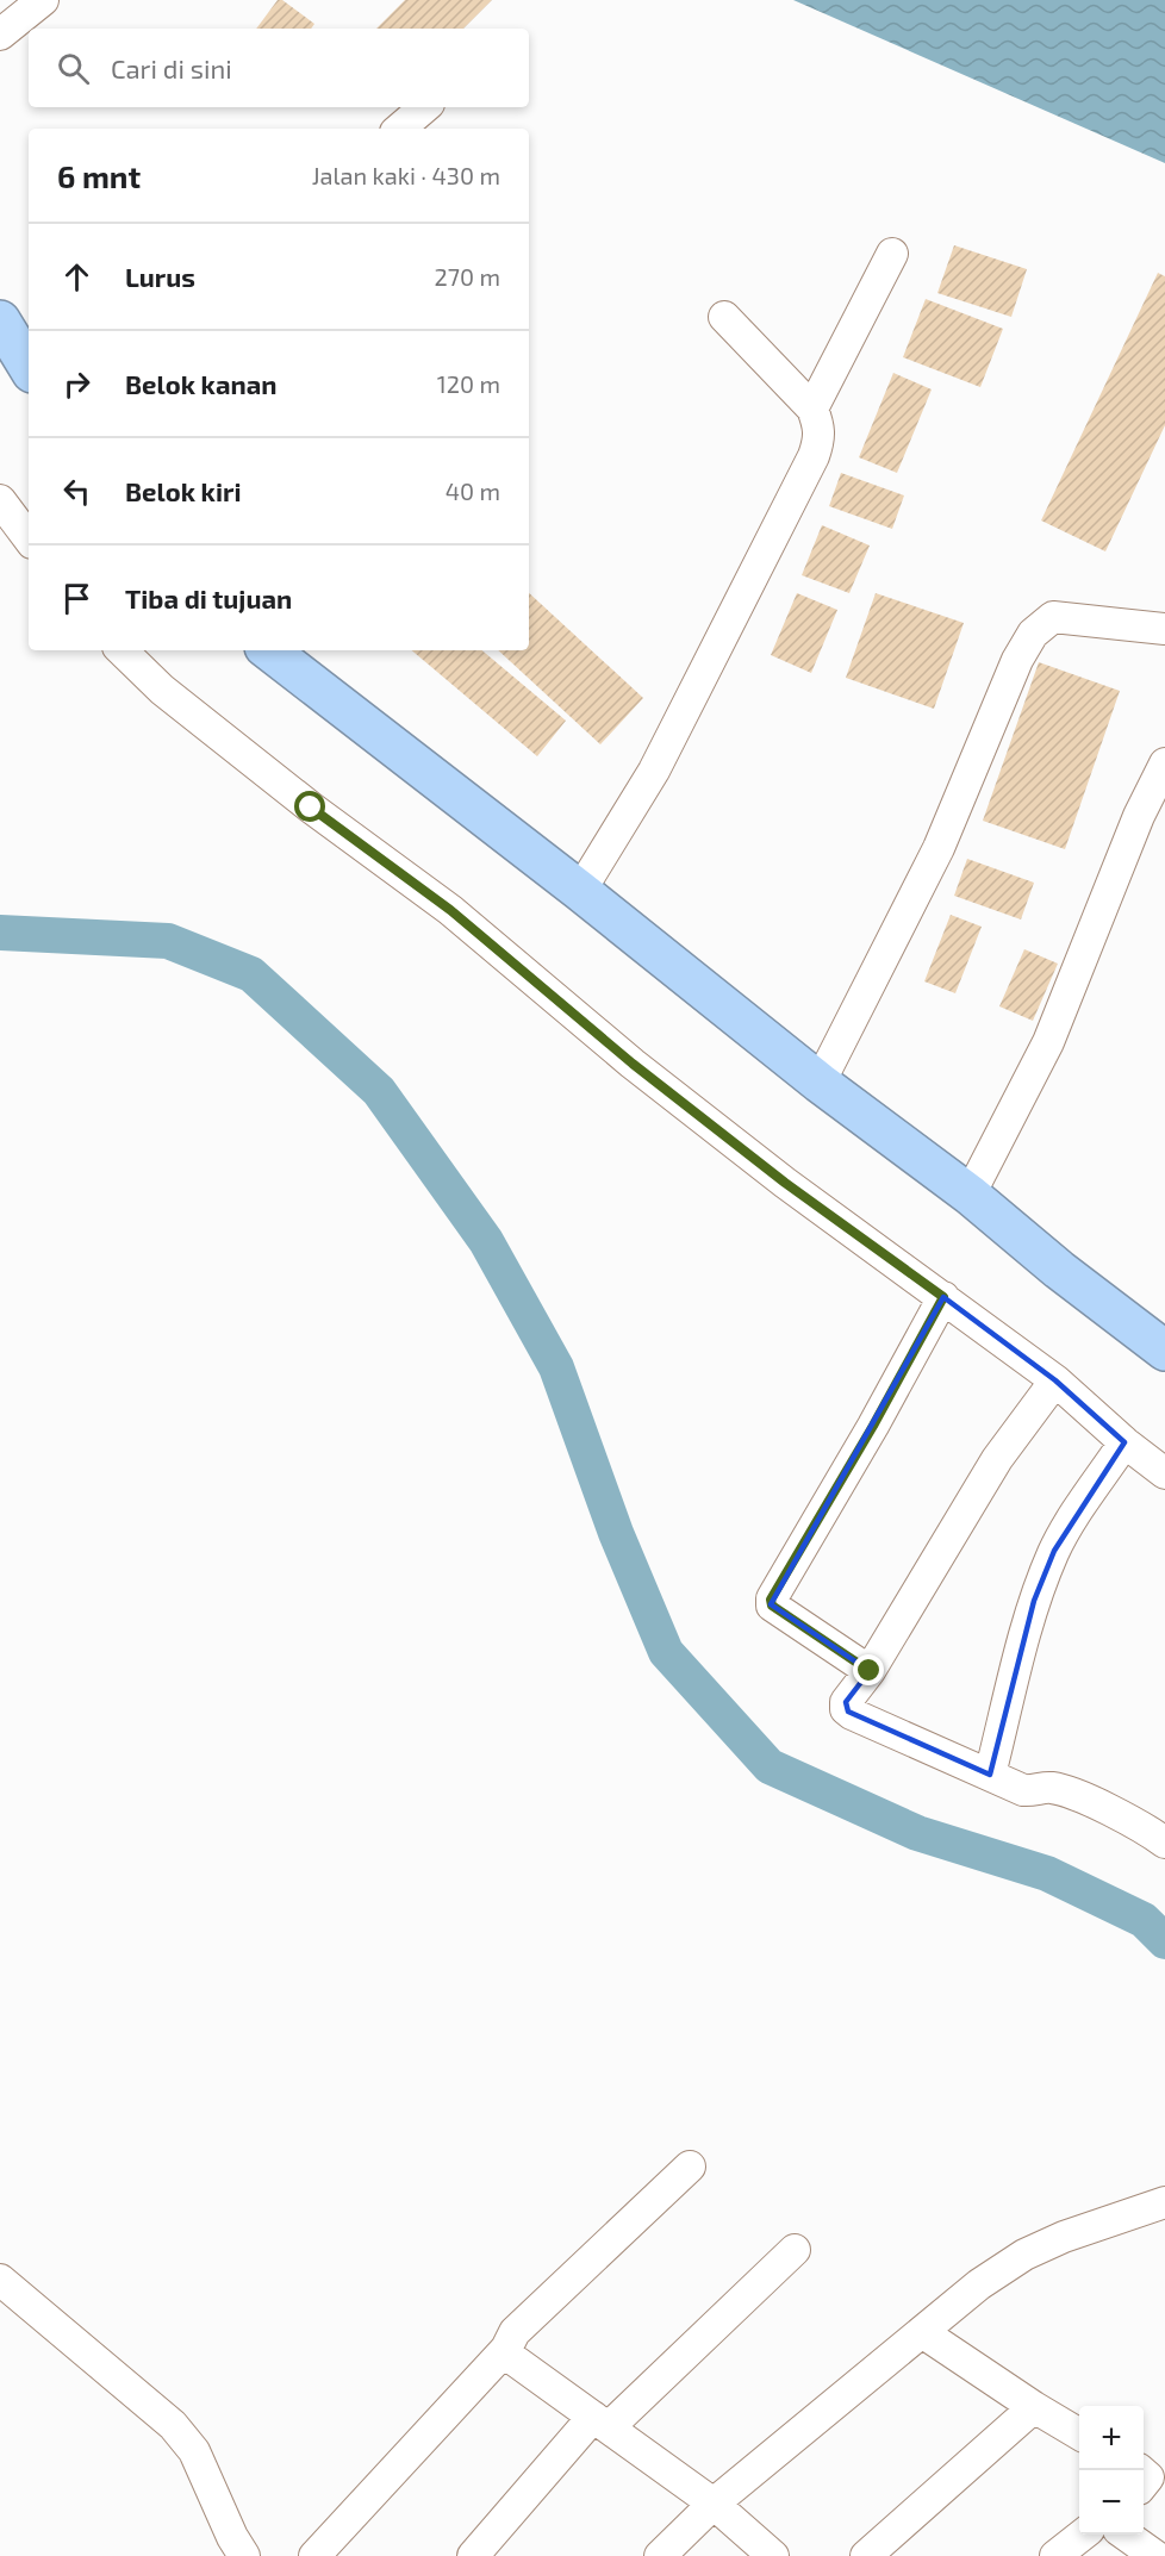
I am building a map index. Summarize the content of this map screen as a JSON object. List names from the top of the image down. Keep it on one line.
{"page":{"search":"Cari di sini","heading":["6 mnt","Jalan kaki · 430 m"],"list":[["Lurus","270 m"],["Belok kanan","120 m"],["Belok kiri","40 m"],"Tiba di tujuan"],"map_buttons":["+","−"]}}
